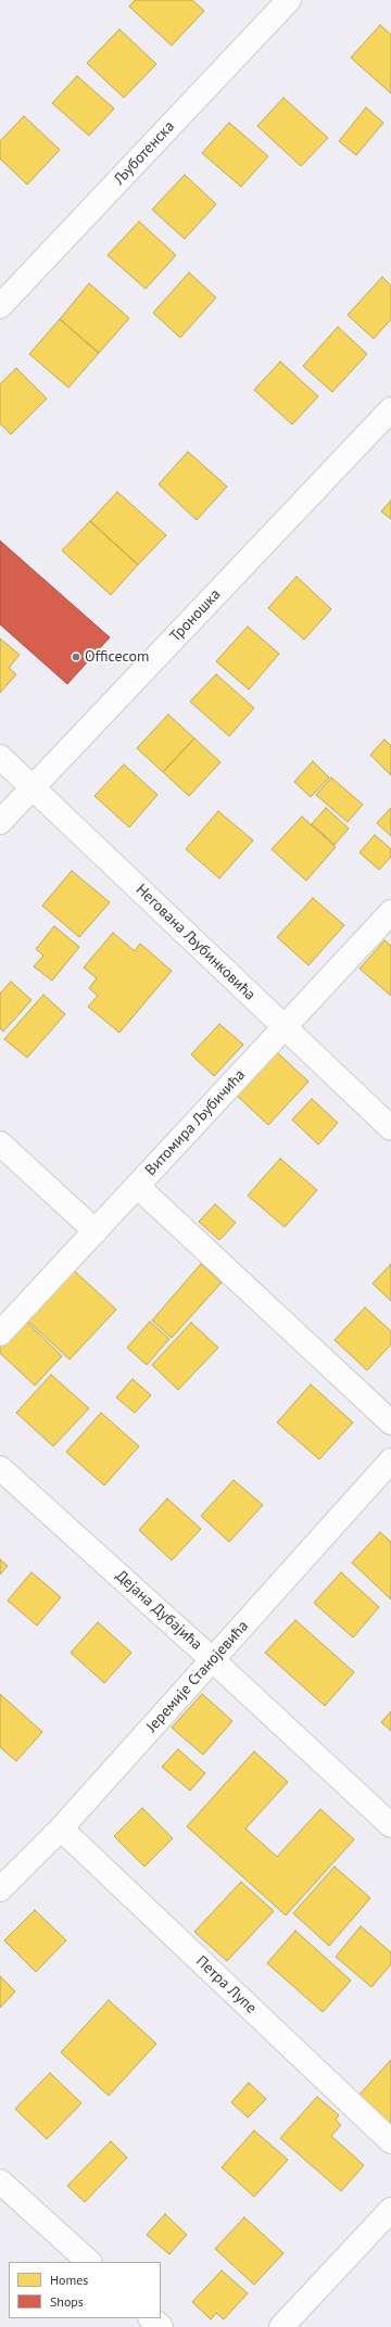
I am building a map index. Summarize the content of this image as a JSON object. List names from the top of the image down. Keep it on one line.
{"streets":{"street":["Љуботенска","Троношка","Негована Љубинковића","Витомира Љубичића","Дејана Дубајића","Јеремије Станојевића","Петра Лупе"]},"crossings":[["Троношка","Негована Љубинковића"],["Негована Љубинковића","Витомира Љубичића"],["Дејана Дубајића","Јеремије Станојевића"],["Јеремије Станојевића","Петра Лупе"]],"places":["Officecom"],"legend":["Homes","Shops"]}
